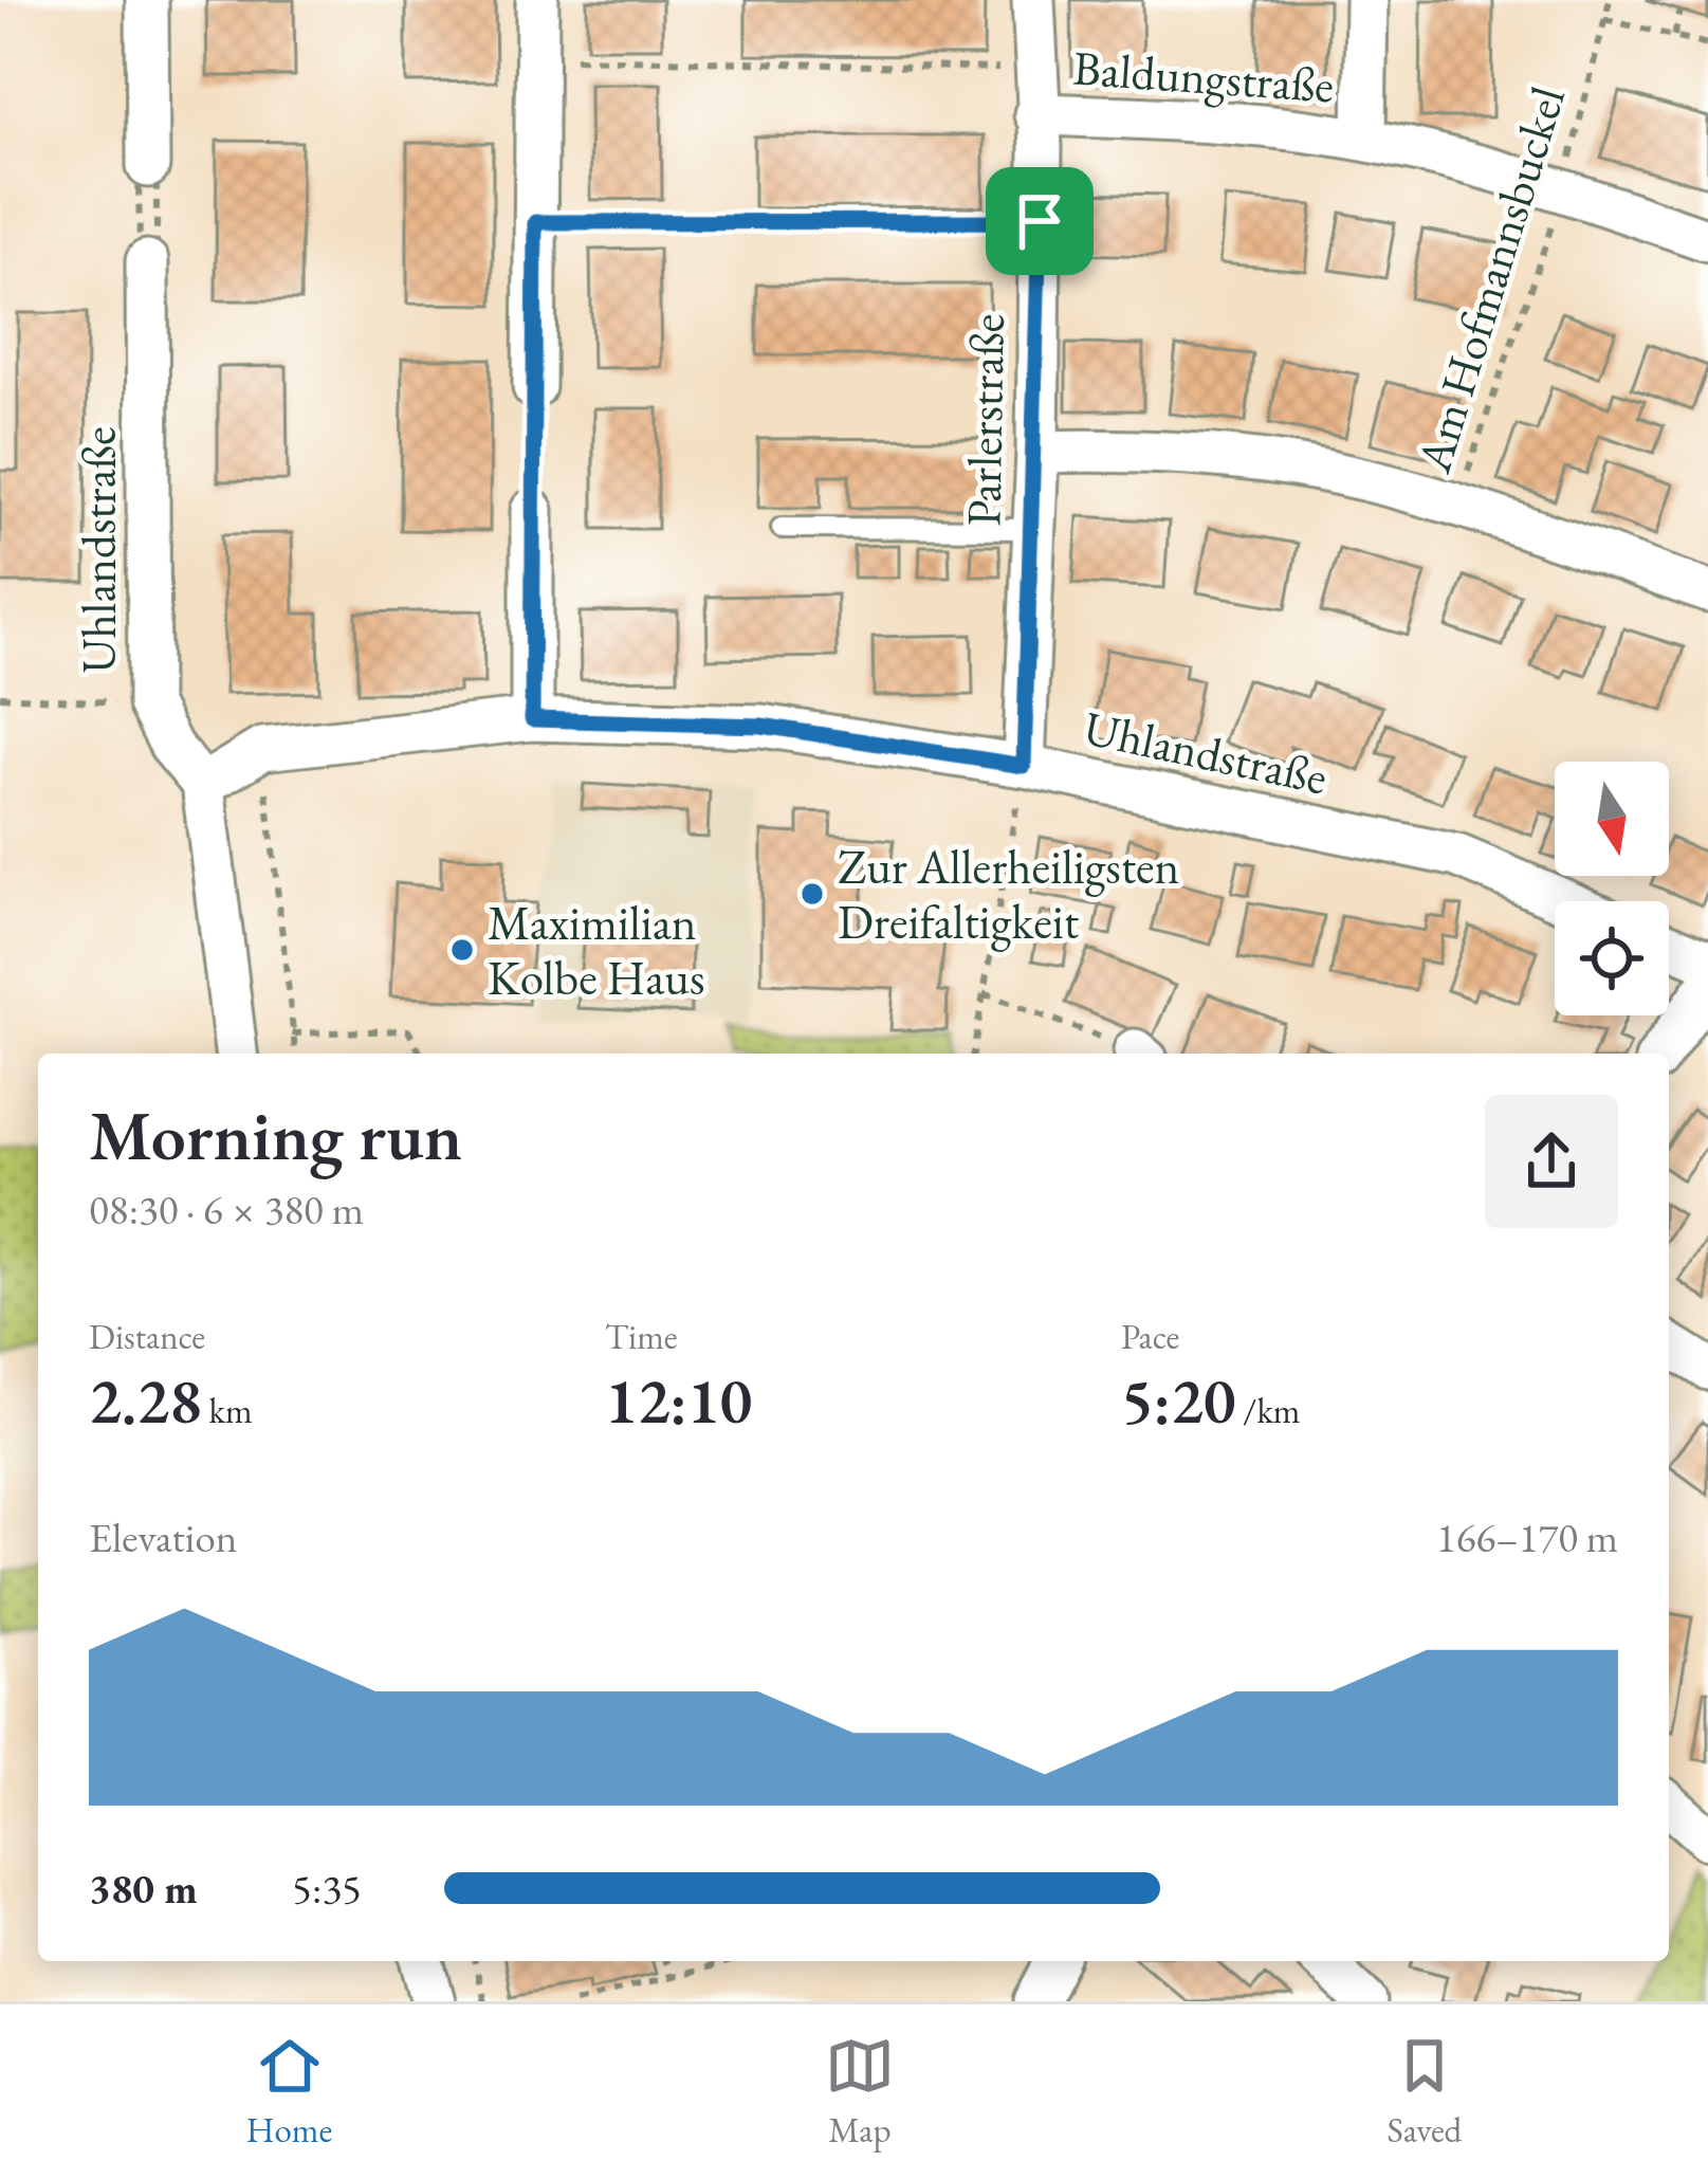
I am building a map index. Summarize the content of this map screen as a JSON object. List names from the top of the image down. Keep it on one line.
{"streets":{"street":["Baldungstraße","Parlerstraße","Uhlandstraße"],"path":["Am Hofmannsbuckel"]},"crossings":[["Baldungstraße","Am Hofmannsbuckel"],["Baldungstraße","Parlerstraße"],["Parlerstraße","Uhlandstraße"]],"places":["Zur Allerheiligsten Dreifaltigkeit","Maximilian Kolbe Haus"],"north":"bottom","page":{"heading":["Morning run","08:30 · 6 × 380 m"],"stats":[["Distance","2.28 km"],["Time","12:10"],["Pace","5:20 /km"]],"chart":["Elevation","166–170 m"],"list":[{"name":"380 m","note":"5:35"}],"tabs":["Home","Map","Saved"]}}
